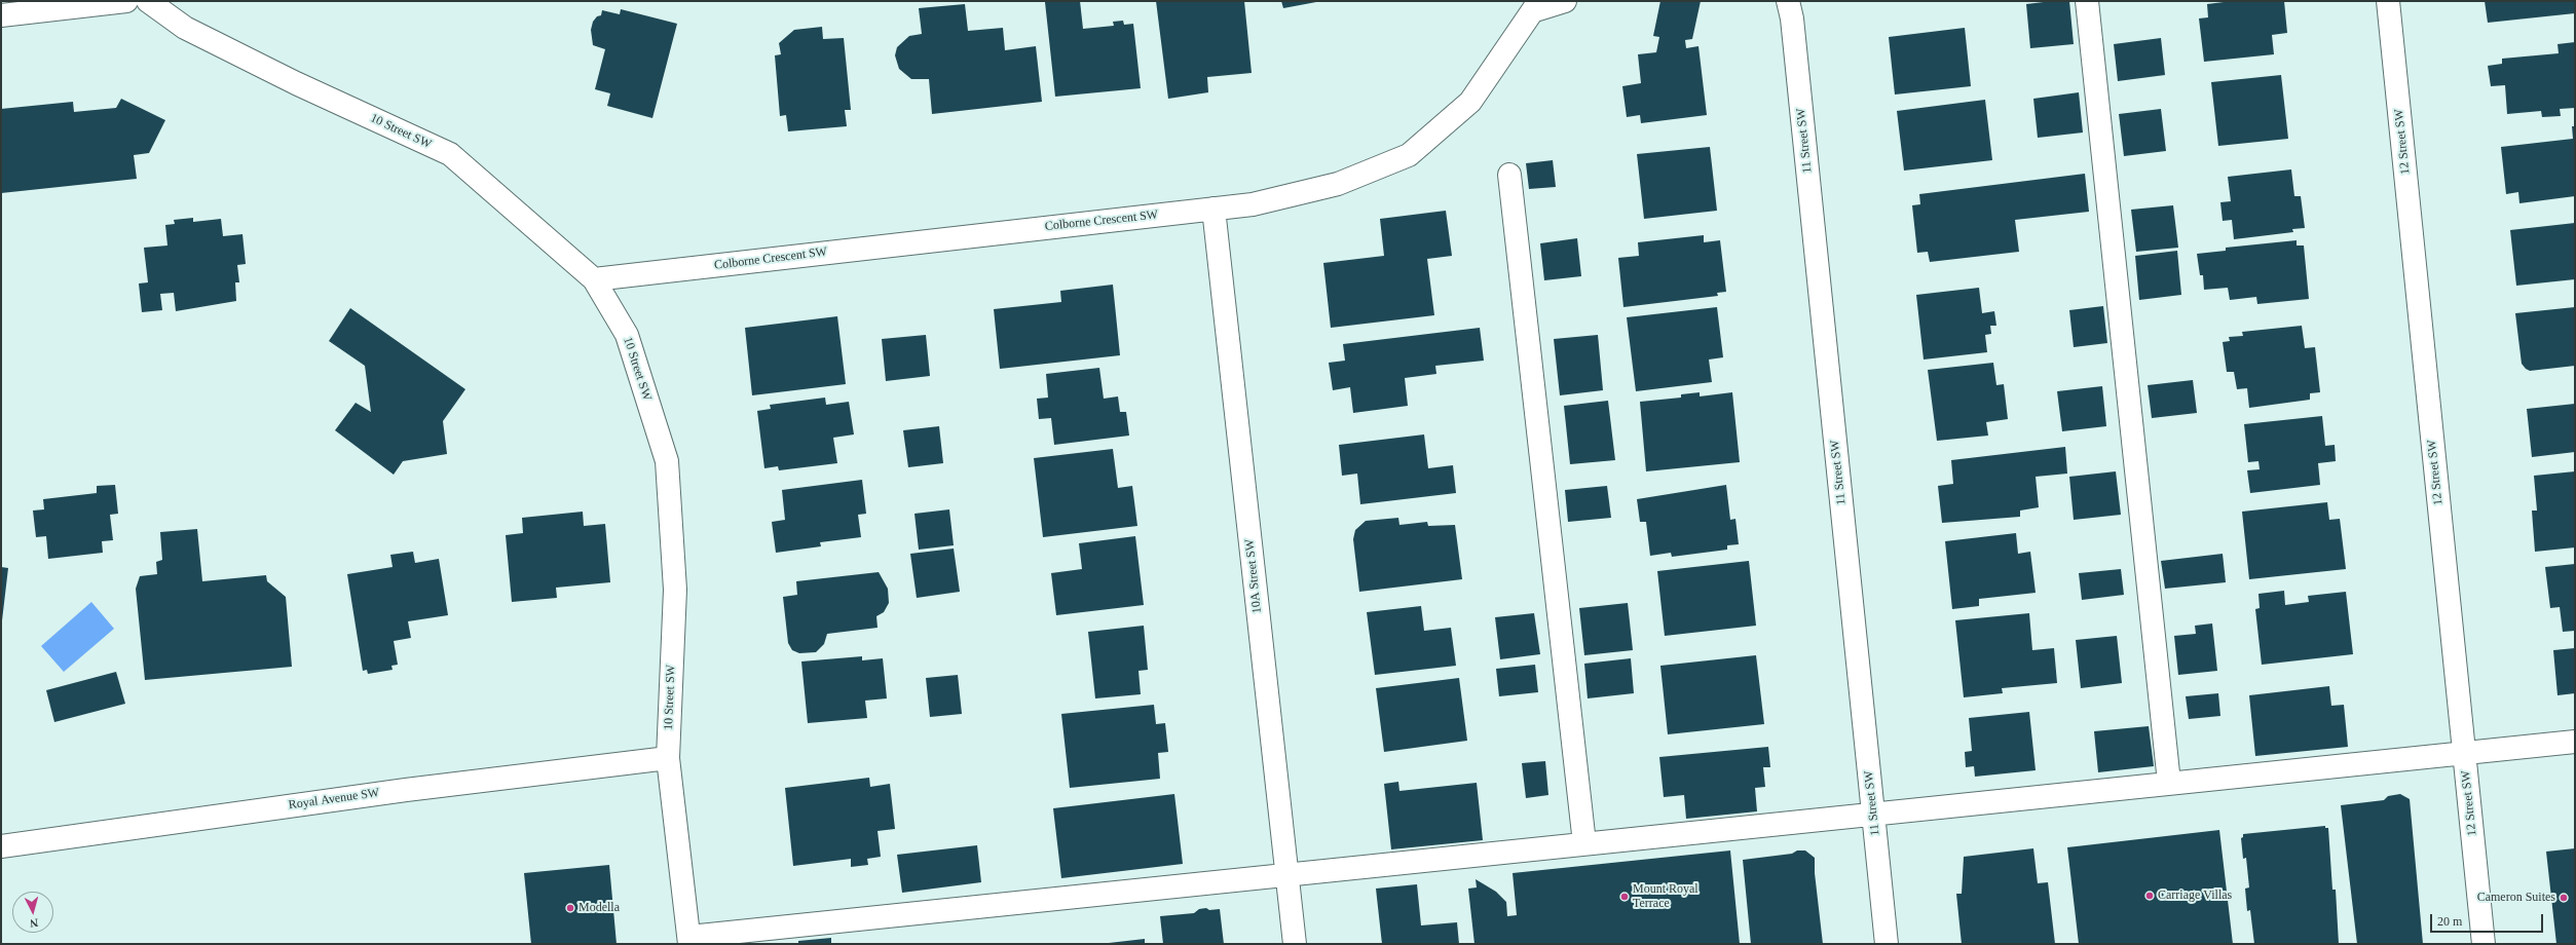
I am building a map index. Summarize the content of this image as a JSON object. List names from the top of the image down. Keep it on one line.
{"streets":{"street":["10 Street SW","11 Street SW","12 Street SW","Colborne Crescent SW","10A Street SW","Royal Avenue SW"]},"crossings":[["10 Street SW","Colborne Crescent SW"],["10 Street SW","Royal Avenue SW"],["Colborne Crescent SW","10A Street SW"]],"places":["Carriage Villas","Mount Royal Terrace","Cameron Suites","Modella"],"scale_bar":"20 m","north":"bottom"}
